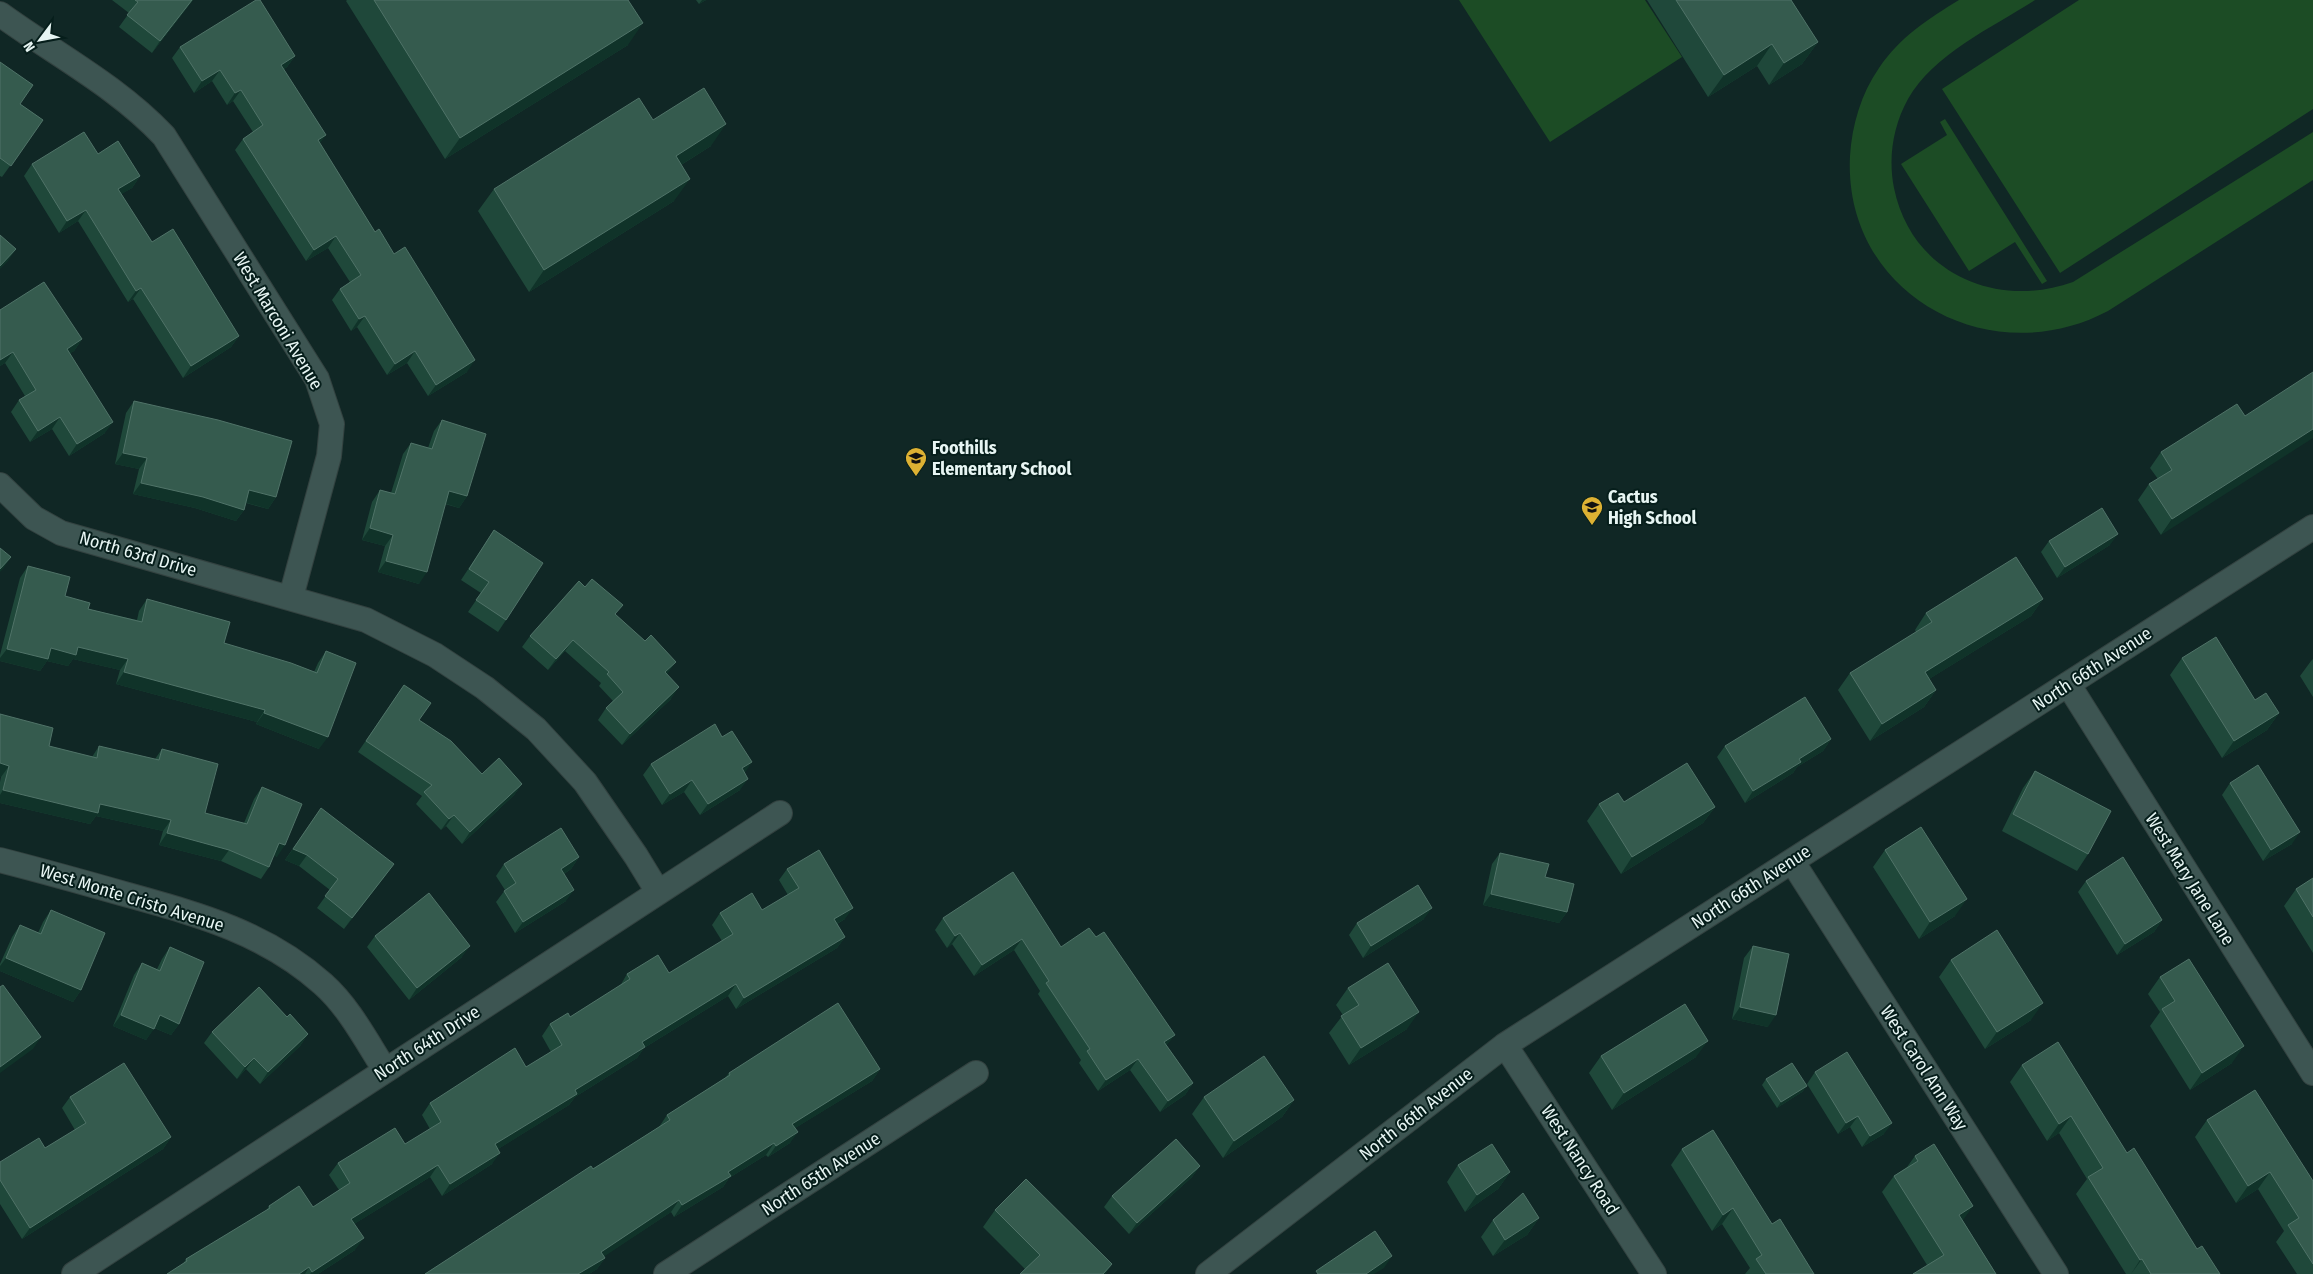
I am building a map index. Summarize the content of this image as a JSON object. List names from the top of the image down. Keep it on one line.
{"streets":{"street":["West Marconi Avenue","North 63rd Drive","North 66th Avenue","West Mary Jane Lane","West Monte Cristo Avenue","North 64th Drive","West Carol Ann Way","West Nancy Road","North 65th Avenue"]},"crossings":[["West Marconi Avenue","North 63rd Drive"],["North 66th Avenue","West Mary Jane Lane"],["North 66th Avenue","West Carol Ann Way"],["North 66th Avenue","West Nancy Road"],["West Monte Cristo Avenue","North 64th Drive"]],"places":{"school or university":["Foothills Elementary School","Cactus High School"]},"north":"bottom left"}
